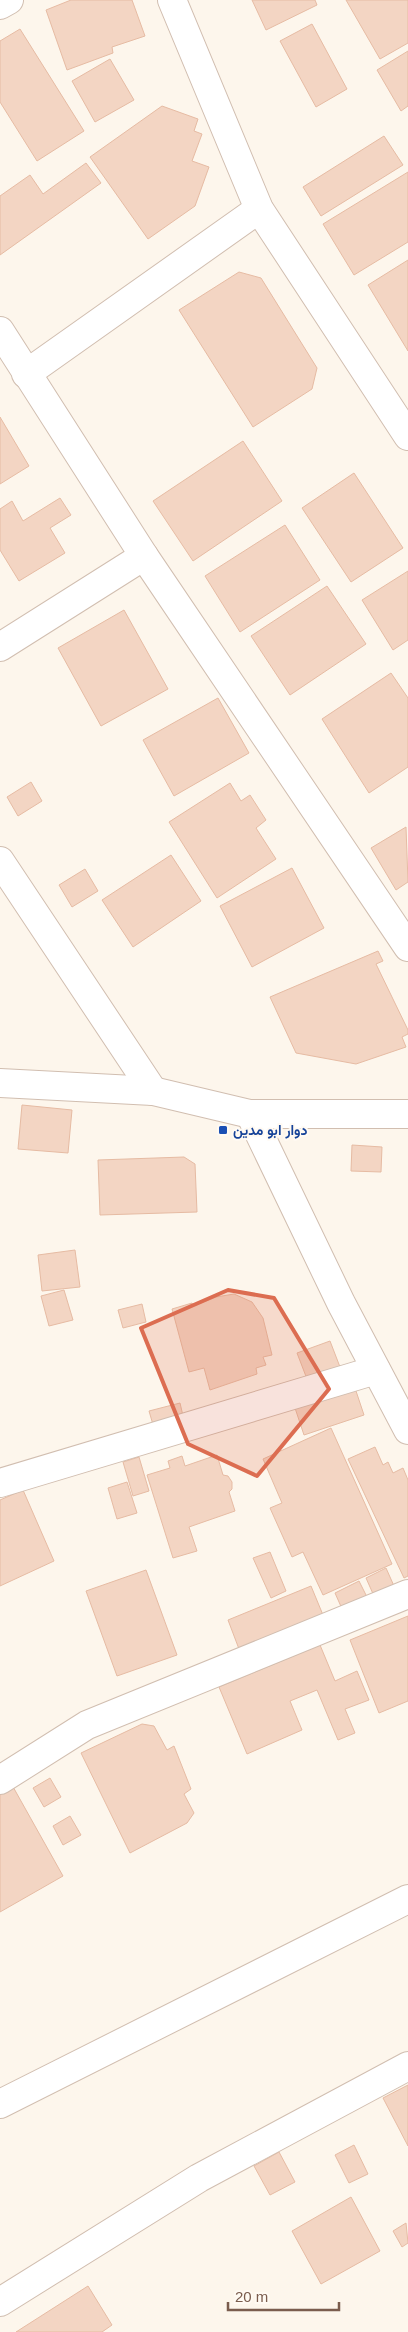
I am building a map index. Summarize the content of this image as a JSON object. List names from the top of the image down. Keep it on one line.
{"places":{"transit":["دوار ابو مدين"]},"scale_bar":"20 m"}
